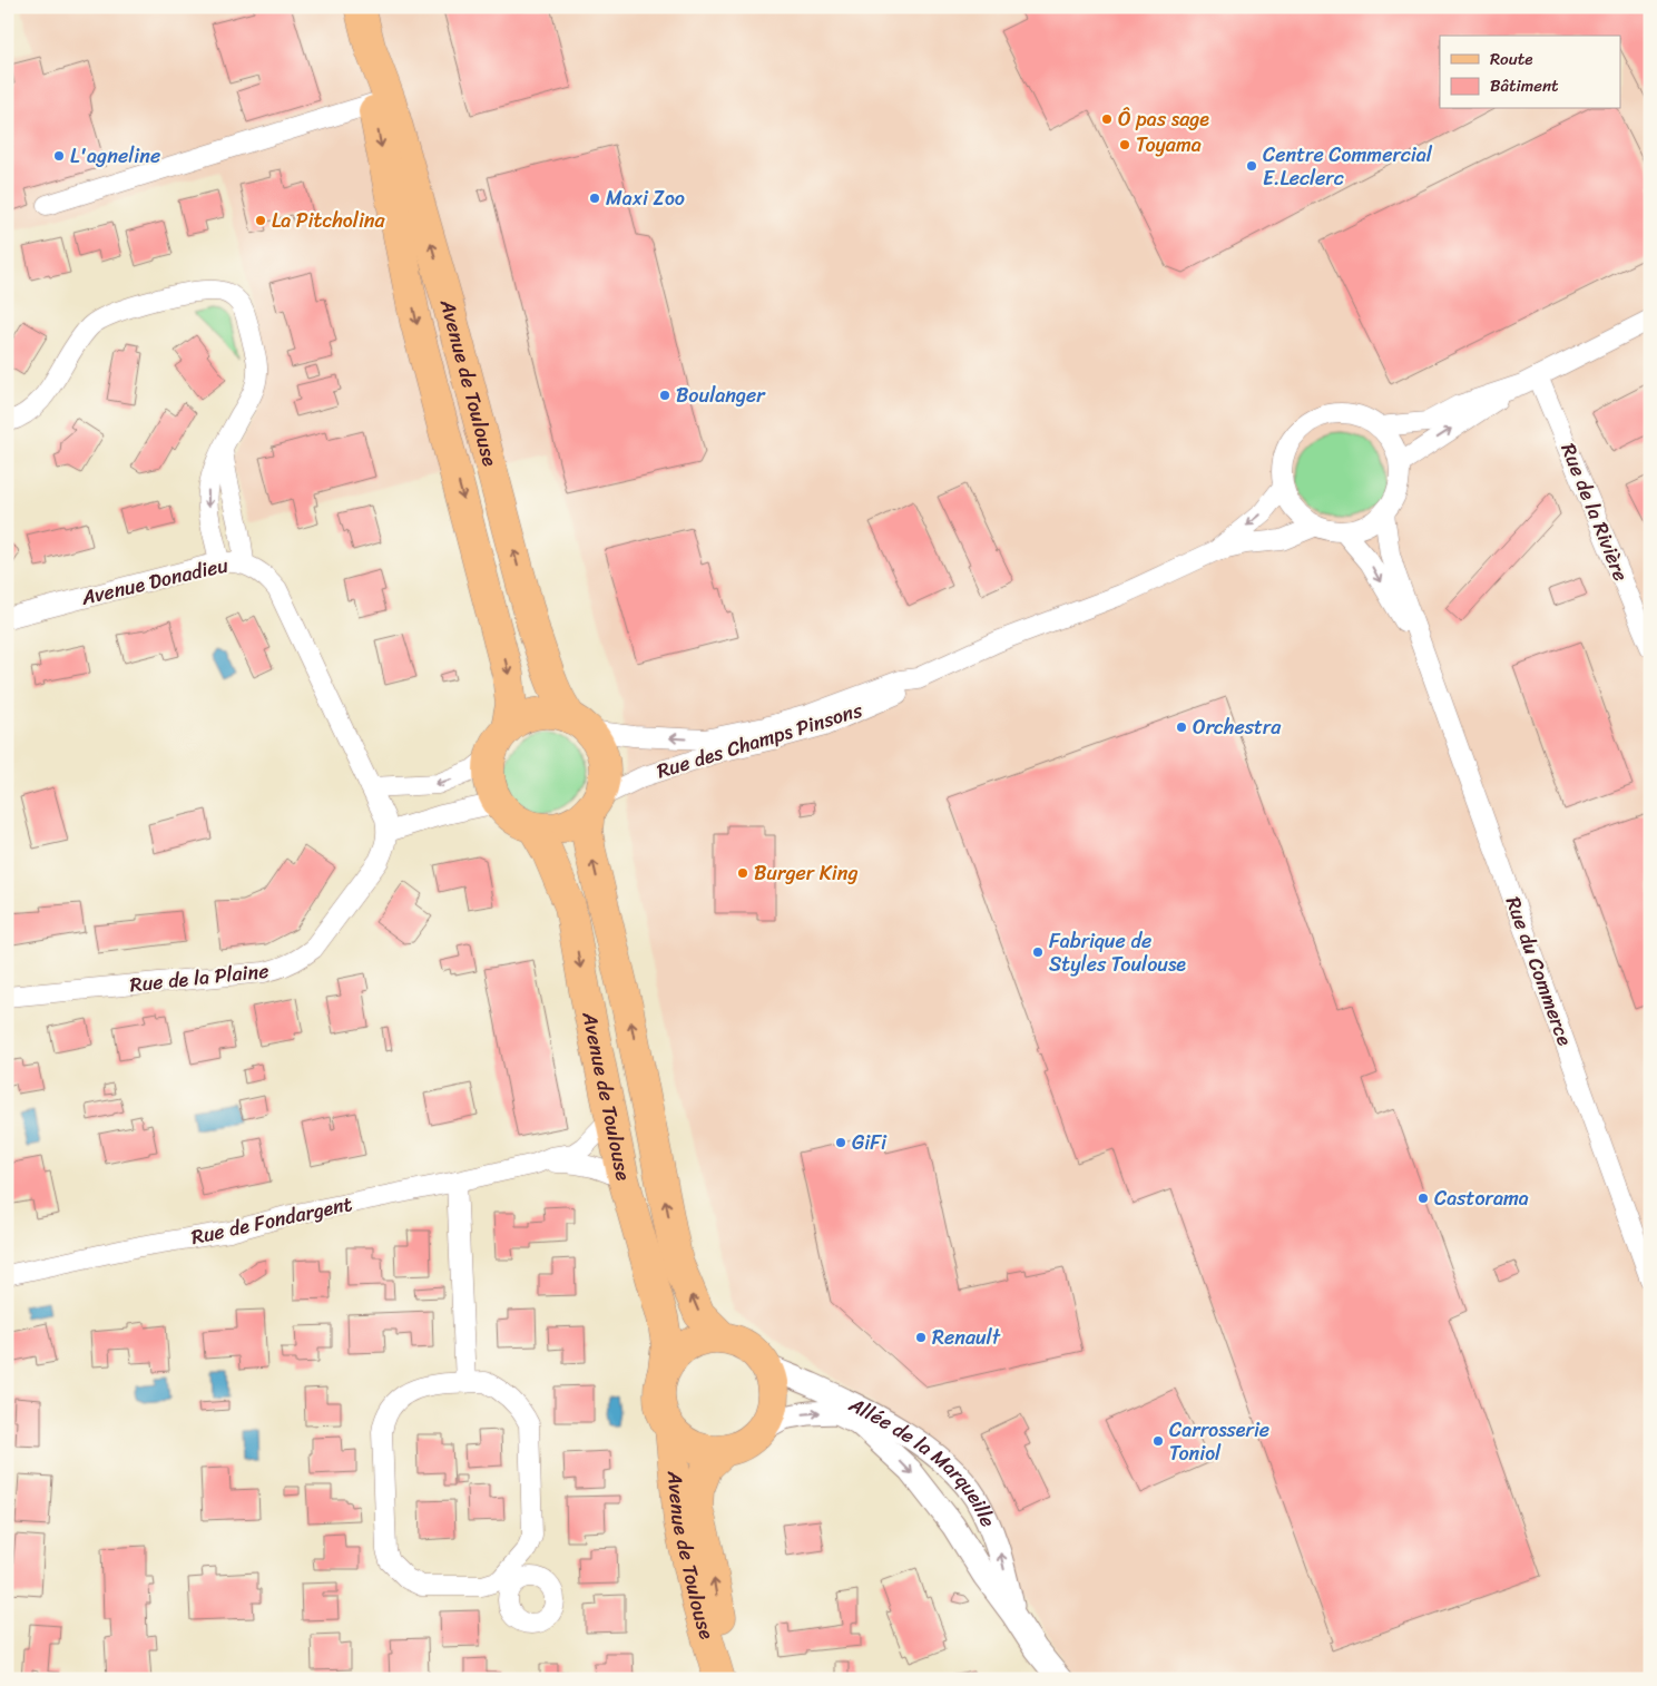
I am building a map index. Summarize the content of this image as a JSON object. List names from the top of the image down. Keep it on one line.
{"streets":{"main road":["Avenue de Toulouse"],"street":["Rue de la Rivière","Avenue Donadieu","Rue des Champs Pinsons","Rue du Commerce","Rue de la Plaine","Rue de Fondargent","Allée de la Marqueille"]},"crossings":[["Avenue de Toulouse","Rue des Champs Pinsons"],["Avenue de Toulouse","Rue de Fondargent"],["Avenue de Toulouse","Allée de la Marqueille"],["Rue des Champs Pinsons","Rue du Commerce"]],"places":["Ô pas sage","Toyama","L'agneline","Centre Commercial E.Leclerc","Maxi Zoo","La Pitcholina","Boulanger","Orchestra","Burger King","Fabrique de Styles Toulouse","GiFi","Castorama","Renault","Carrosserie Toniol"],"legend":["Route","Bâtiment"]}
